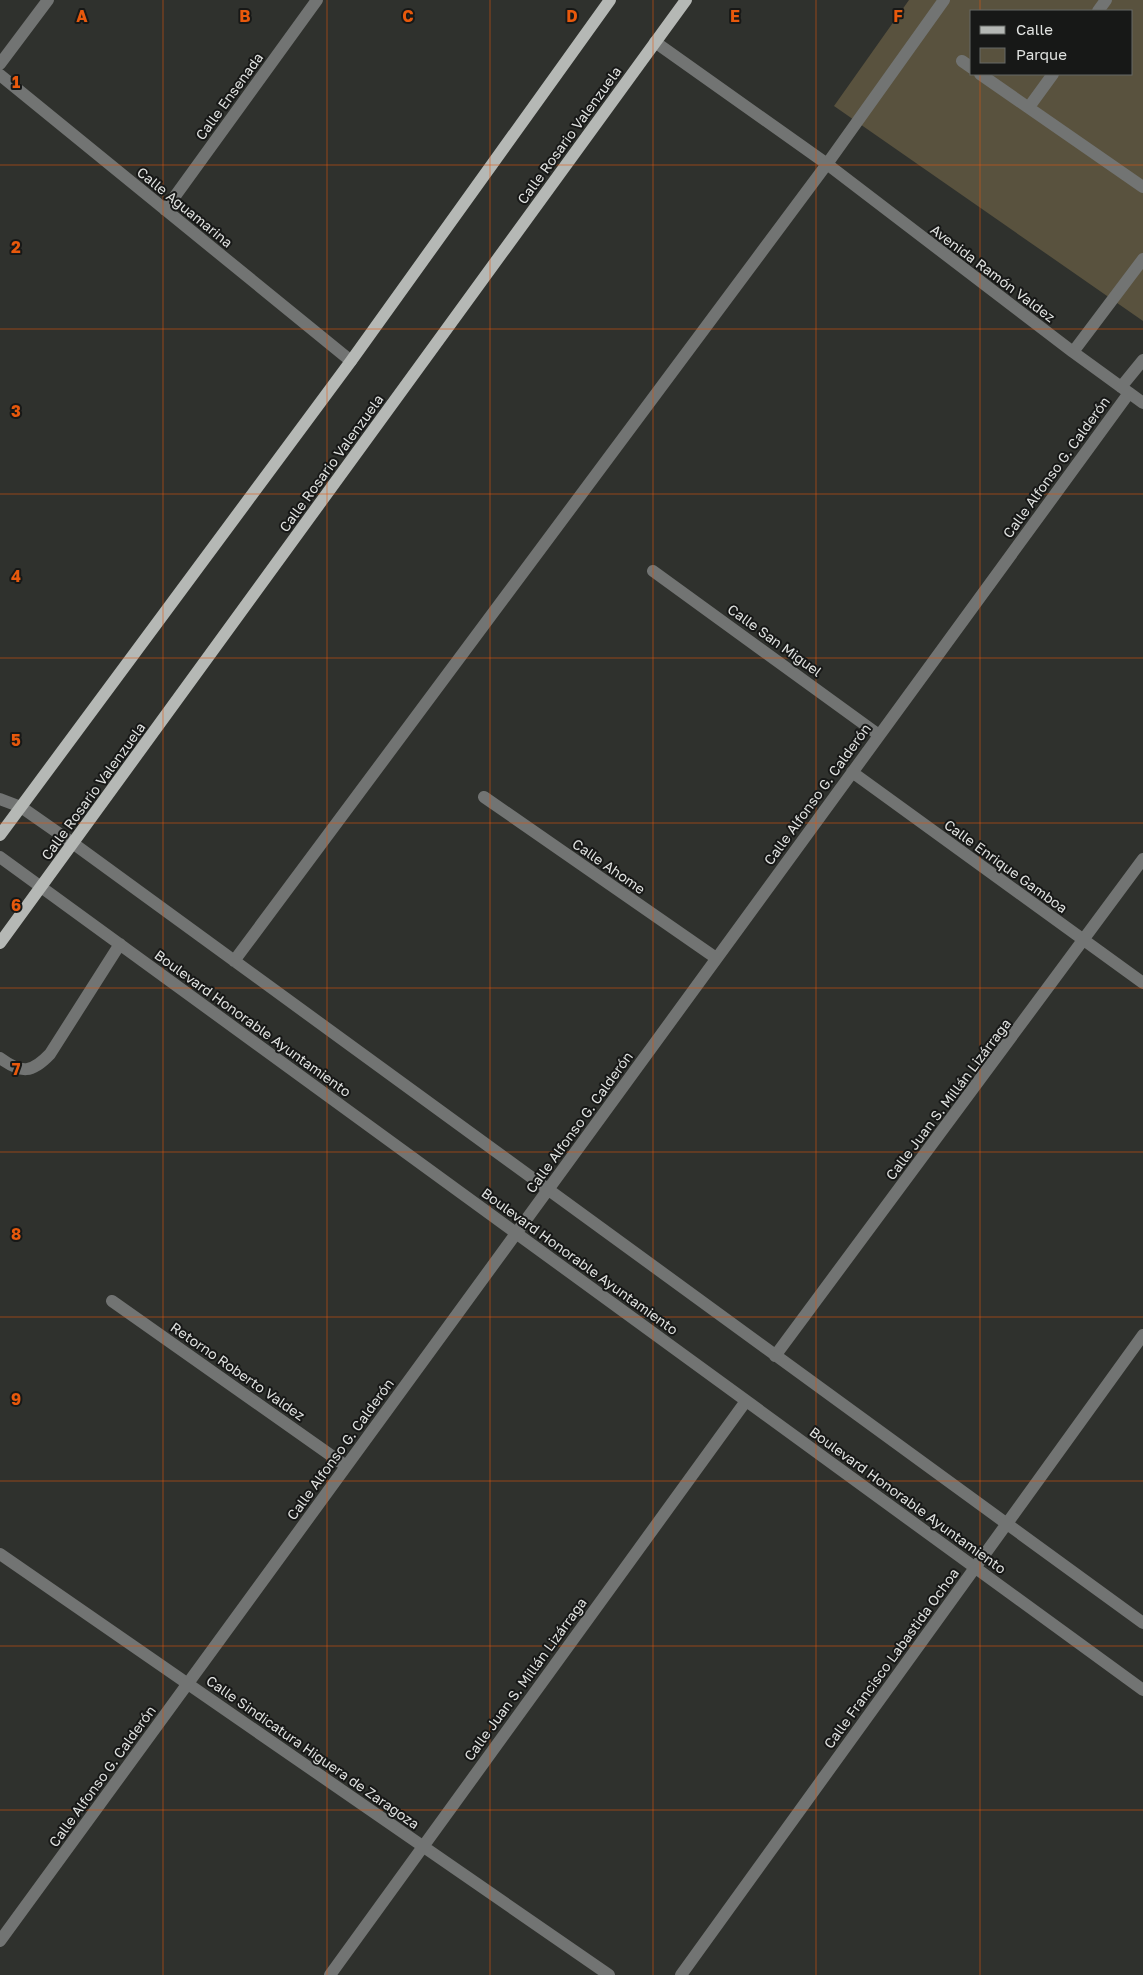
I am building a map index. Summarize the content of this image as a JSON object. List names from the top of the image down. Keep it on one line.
{"streets":{"main road":["Calle Rosario Valenzuela"],"street":["Calle Ensenada","Calle Aguamarina","Avenida Ramón Valdez","Calle Alfonso G. Calderón","Calle San Miguel","Calle Ahome","Calle Enrique Gamboa","Boulevard Honorable Ayuntamiento","Calle Juan S. Millán Lizárraga","Retorno Roberto Valdez","Calle Francisco Labastida Ochoa","Calle Sindicatura Higuera de Zaragoza"]},"crossings":[["Calle Ensenada","Calle Aguamarina"],["Calle Rosario Valenzuela","Avenida Ramón Valdez"],["Calle Rosario Valenzuela","Boulevard Honorable Ayuntamiento"],["Avenida Ramón Valdez","Calle Alfonso G. Calderón"],["Calle Alfonso G. Calderón","Calle San Miguel"],["Calle Alfonso G. Calderón","Calle Ahome"],["Calle Alfonso G. Calderón","Calle Enrique Gamboa"],["Calle Alfonso G. Calderón","Boulevard Honorable Ayuntamiento"],["Calle Alfonso G. Calderón","Retorno Roberto Valdez"],["Calle Alfonso G. Calderón","Calle Sindicatura Higuera de Zaragoza"],["Calle Enrique Gamboa","Calle Juan S. Millán Lizárraga"],["Boulevard Honorable Ayuntamiento","Calle Juan S. Millán Lizárraga"],["Boulevard Honorable Ayuntamiento","Calle Francisco Labastida Ochoa"],["Calle Juan S. Millán Lizárraga","Calle Sindicatura Higuera de Zaragoza"]],"legend":["Calle","Parque"],"grid":{"columns":["A","B","C","D","E","F"],"rows":["1","2","3","4","5","6","7","8","9"]}}
